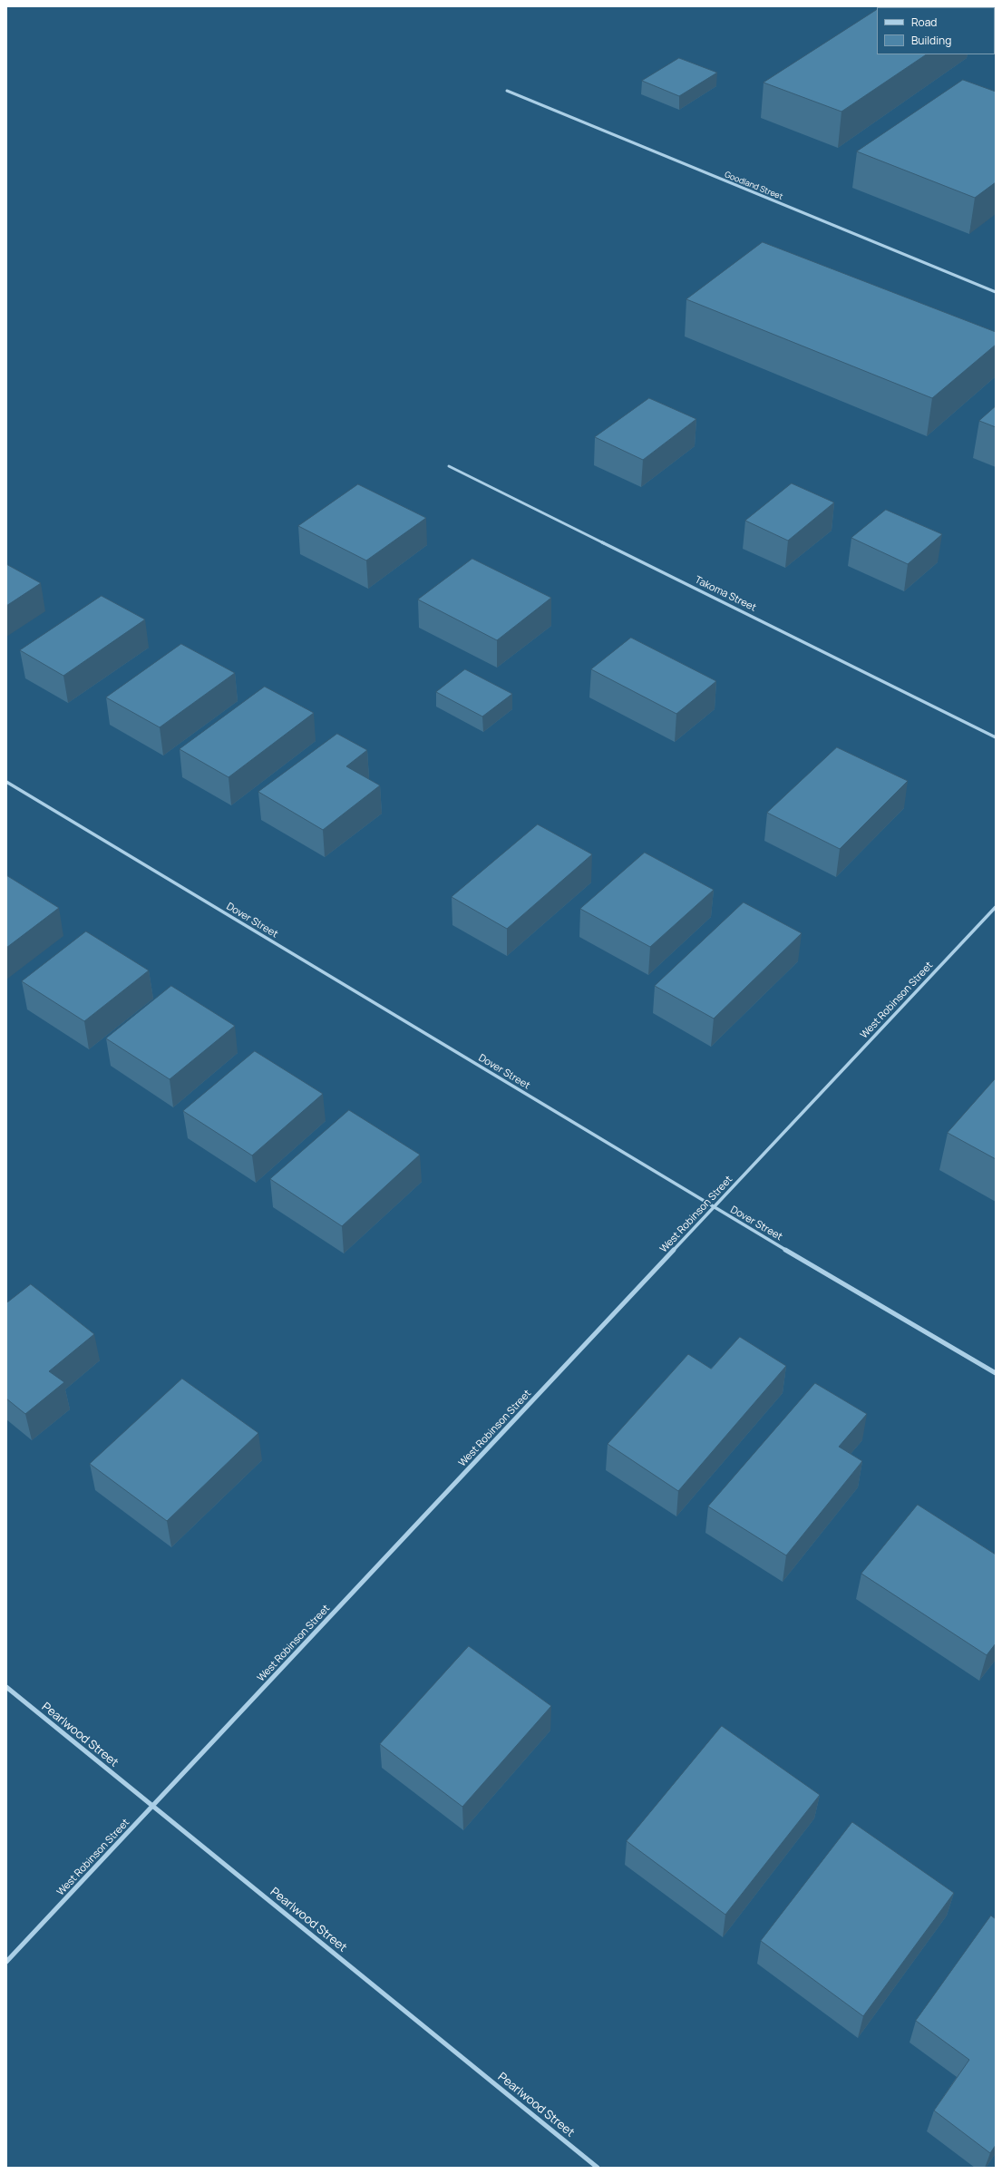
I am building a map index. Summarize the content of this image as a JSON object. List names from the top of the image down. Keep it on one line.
{"streets":{"street":["Goodland Street","Takoma Street","Dover Street","West Robinson Street","Pearlwood Street"]},"crossings":[["Dover Street","West Robinson Street"],["West Robinson Street","Pearlwood Street"]],"legend":["Road","Building"]}
